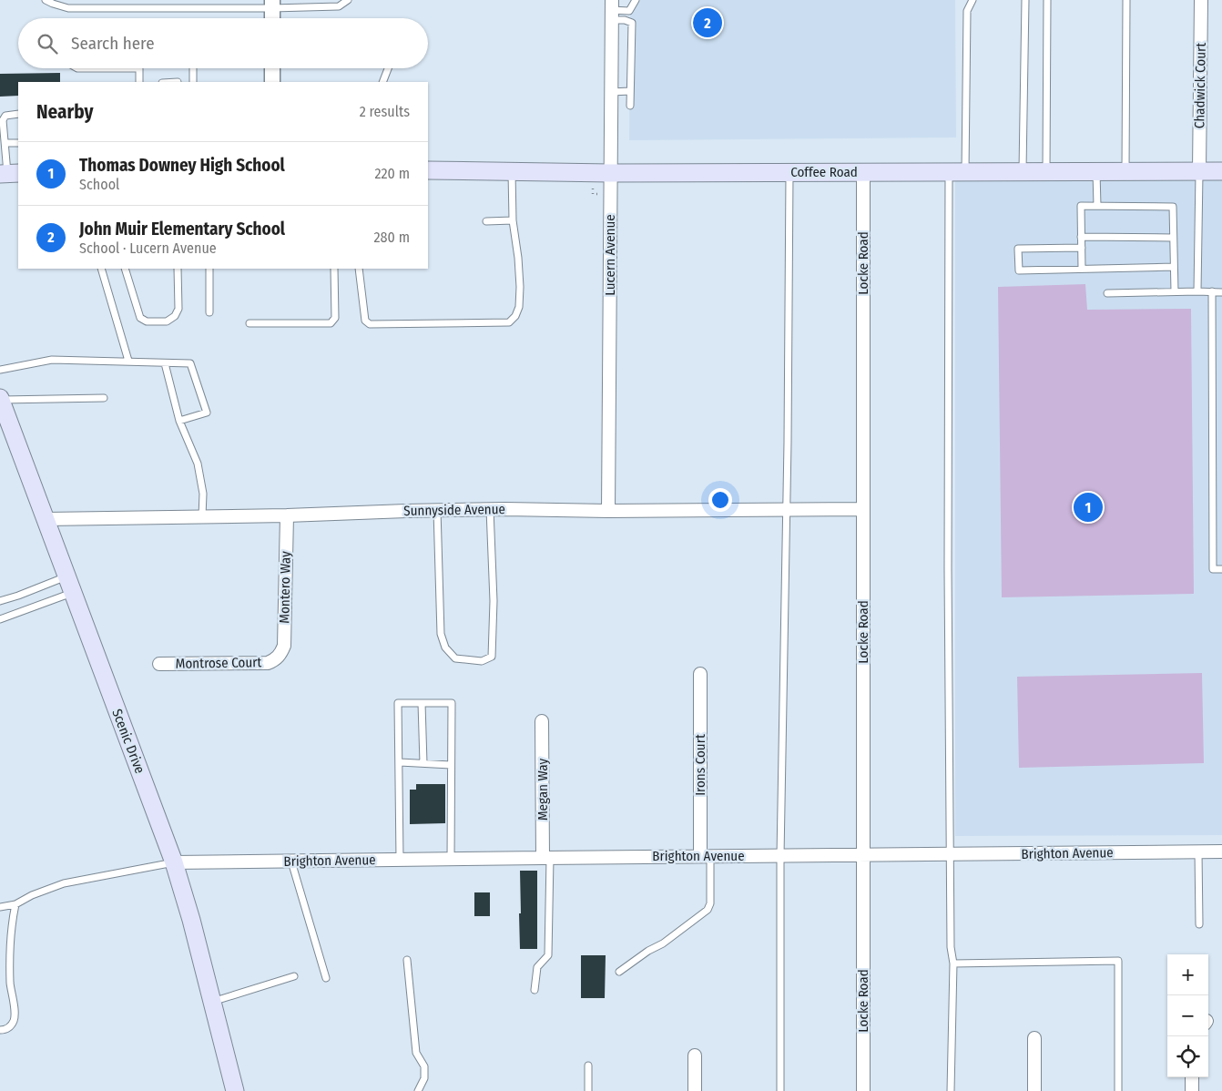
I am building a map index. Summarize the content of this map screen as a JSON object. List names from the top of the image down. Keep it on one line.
{"streets":{"main road":["Coffee Road","Scenic Drive"],"street":["Chadwick Court","Lucern Avenue","Locke Road","Sunnyside Avenue","Montero Way","Montrose Court","Irons Court","Megan Way","Brighton Avenue"]},"crossings":[["Chadwick Court","Coffee Road"],["Coffee Road","Lucern Avenue"],["Coffee Road","Locke Road"],["Lucern Avenue","Sunnyside Avenue"],["Locke Road","Sunnyside Avenue"],["Locke Road","Brighton Avenue"],["Sunnyside Avenue","Montero Way"],["Sunnyside Avenue","Scenic Drive"],["Montero Way","Montrose Court"],["Scenic Drive","Brighton Avenue"],["Irons Court","Brighton Avenue"],["Megan Way","Brighton Avenue"]],"page":{"pins":["2","1"],"search":"Search here","heading":["Nearby","2 results"],"list":[{"mark":"1","name":"Thomas Downey High School","note":"School","value":"220 m"},{"mark":"2","name":"John Muir Elementary School","note":"School · Lucern Avenue","value":"280 m"}],"map_buttons":["+","−"]}}
